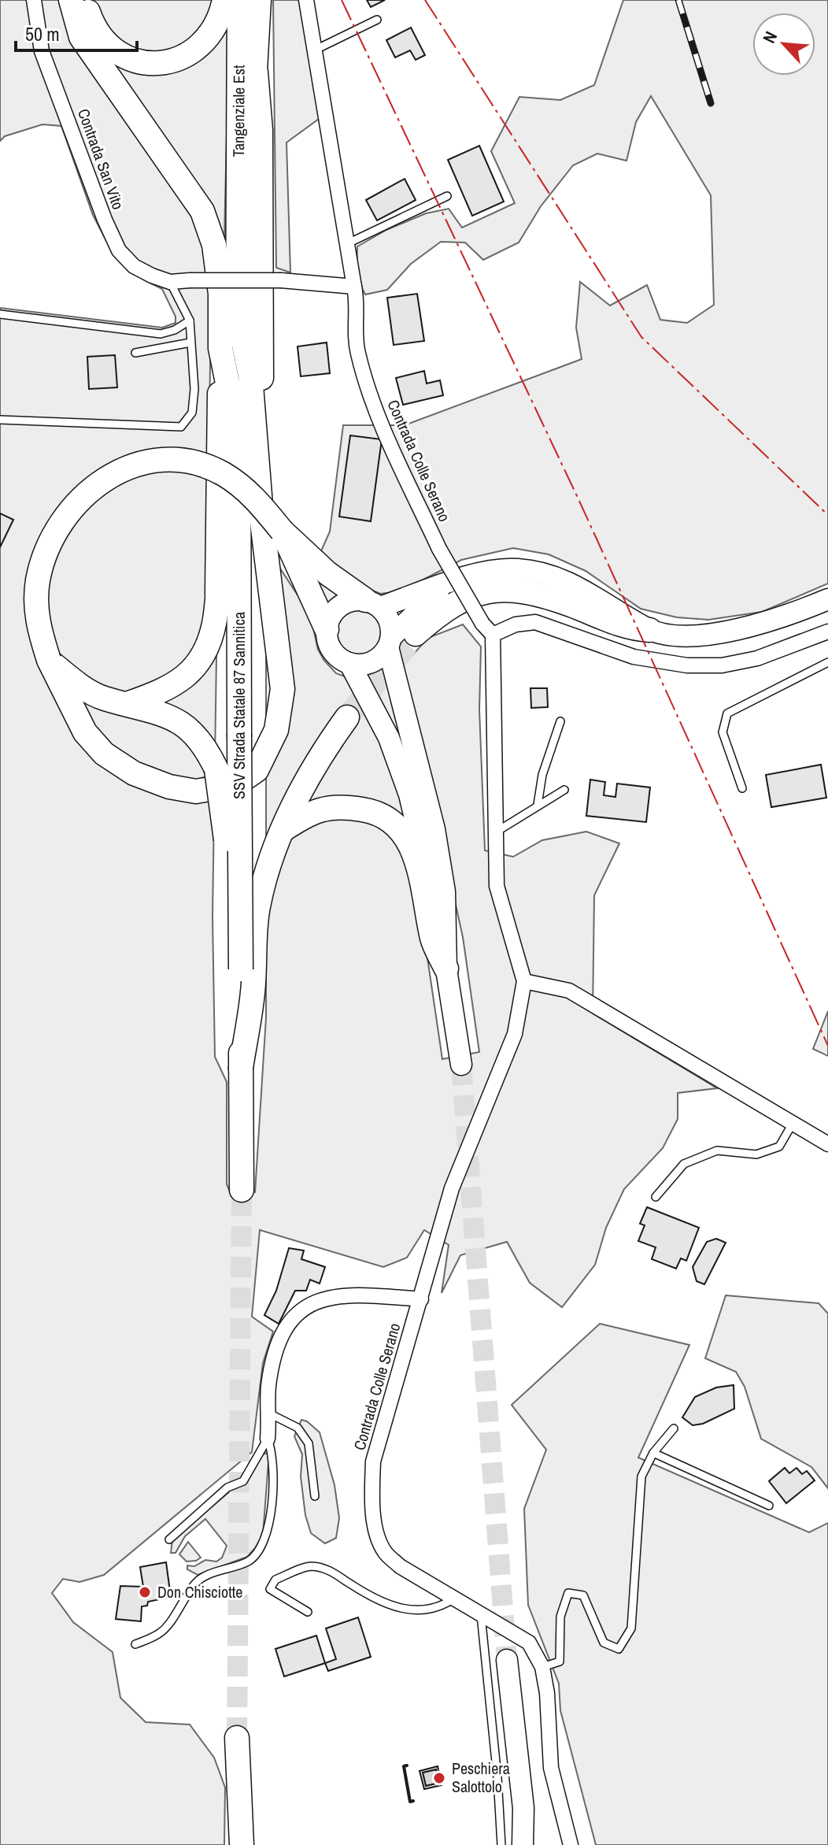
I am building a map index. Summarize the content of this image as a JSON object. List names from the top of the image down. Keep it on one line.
{"streets":{"main road":["Tangenziale Est","SSV Strada Statale 87 Sannitica"],"street":["Contrada San Vito","Contrada Colle Serano"]},"crossings":[["Tangenziale Est","SSV Strada Statale 87 Sannitica"],["Contrada San Vito","Contrada Colle Serano"]],"places":["Don Chisciotte","Peschiera Salottolo"],"scale_bar":"50 m","north":"top left"}
